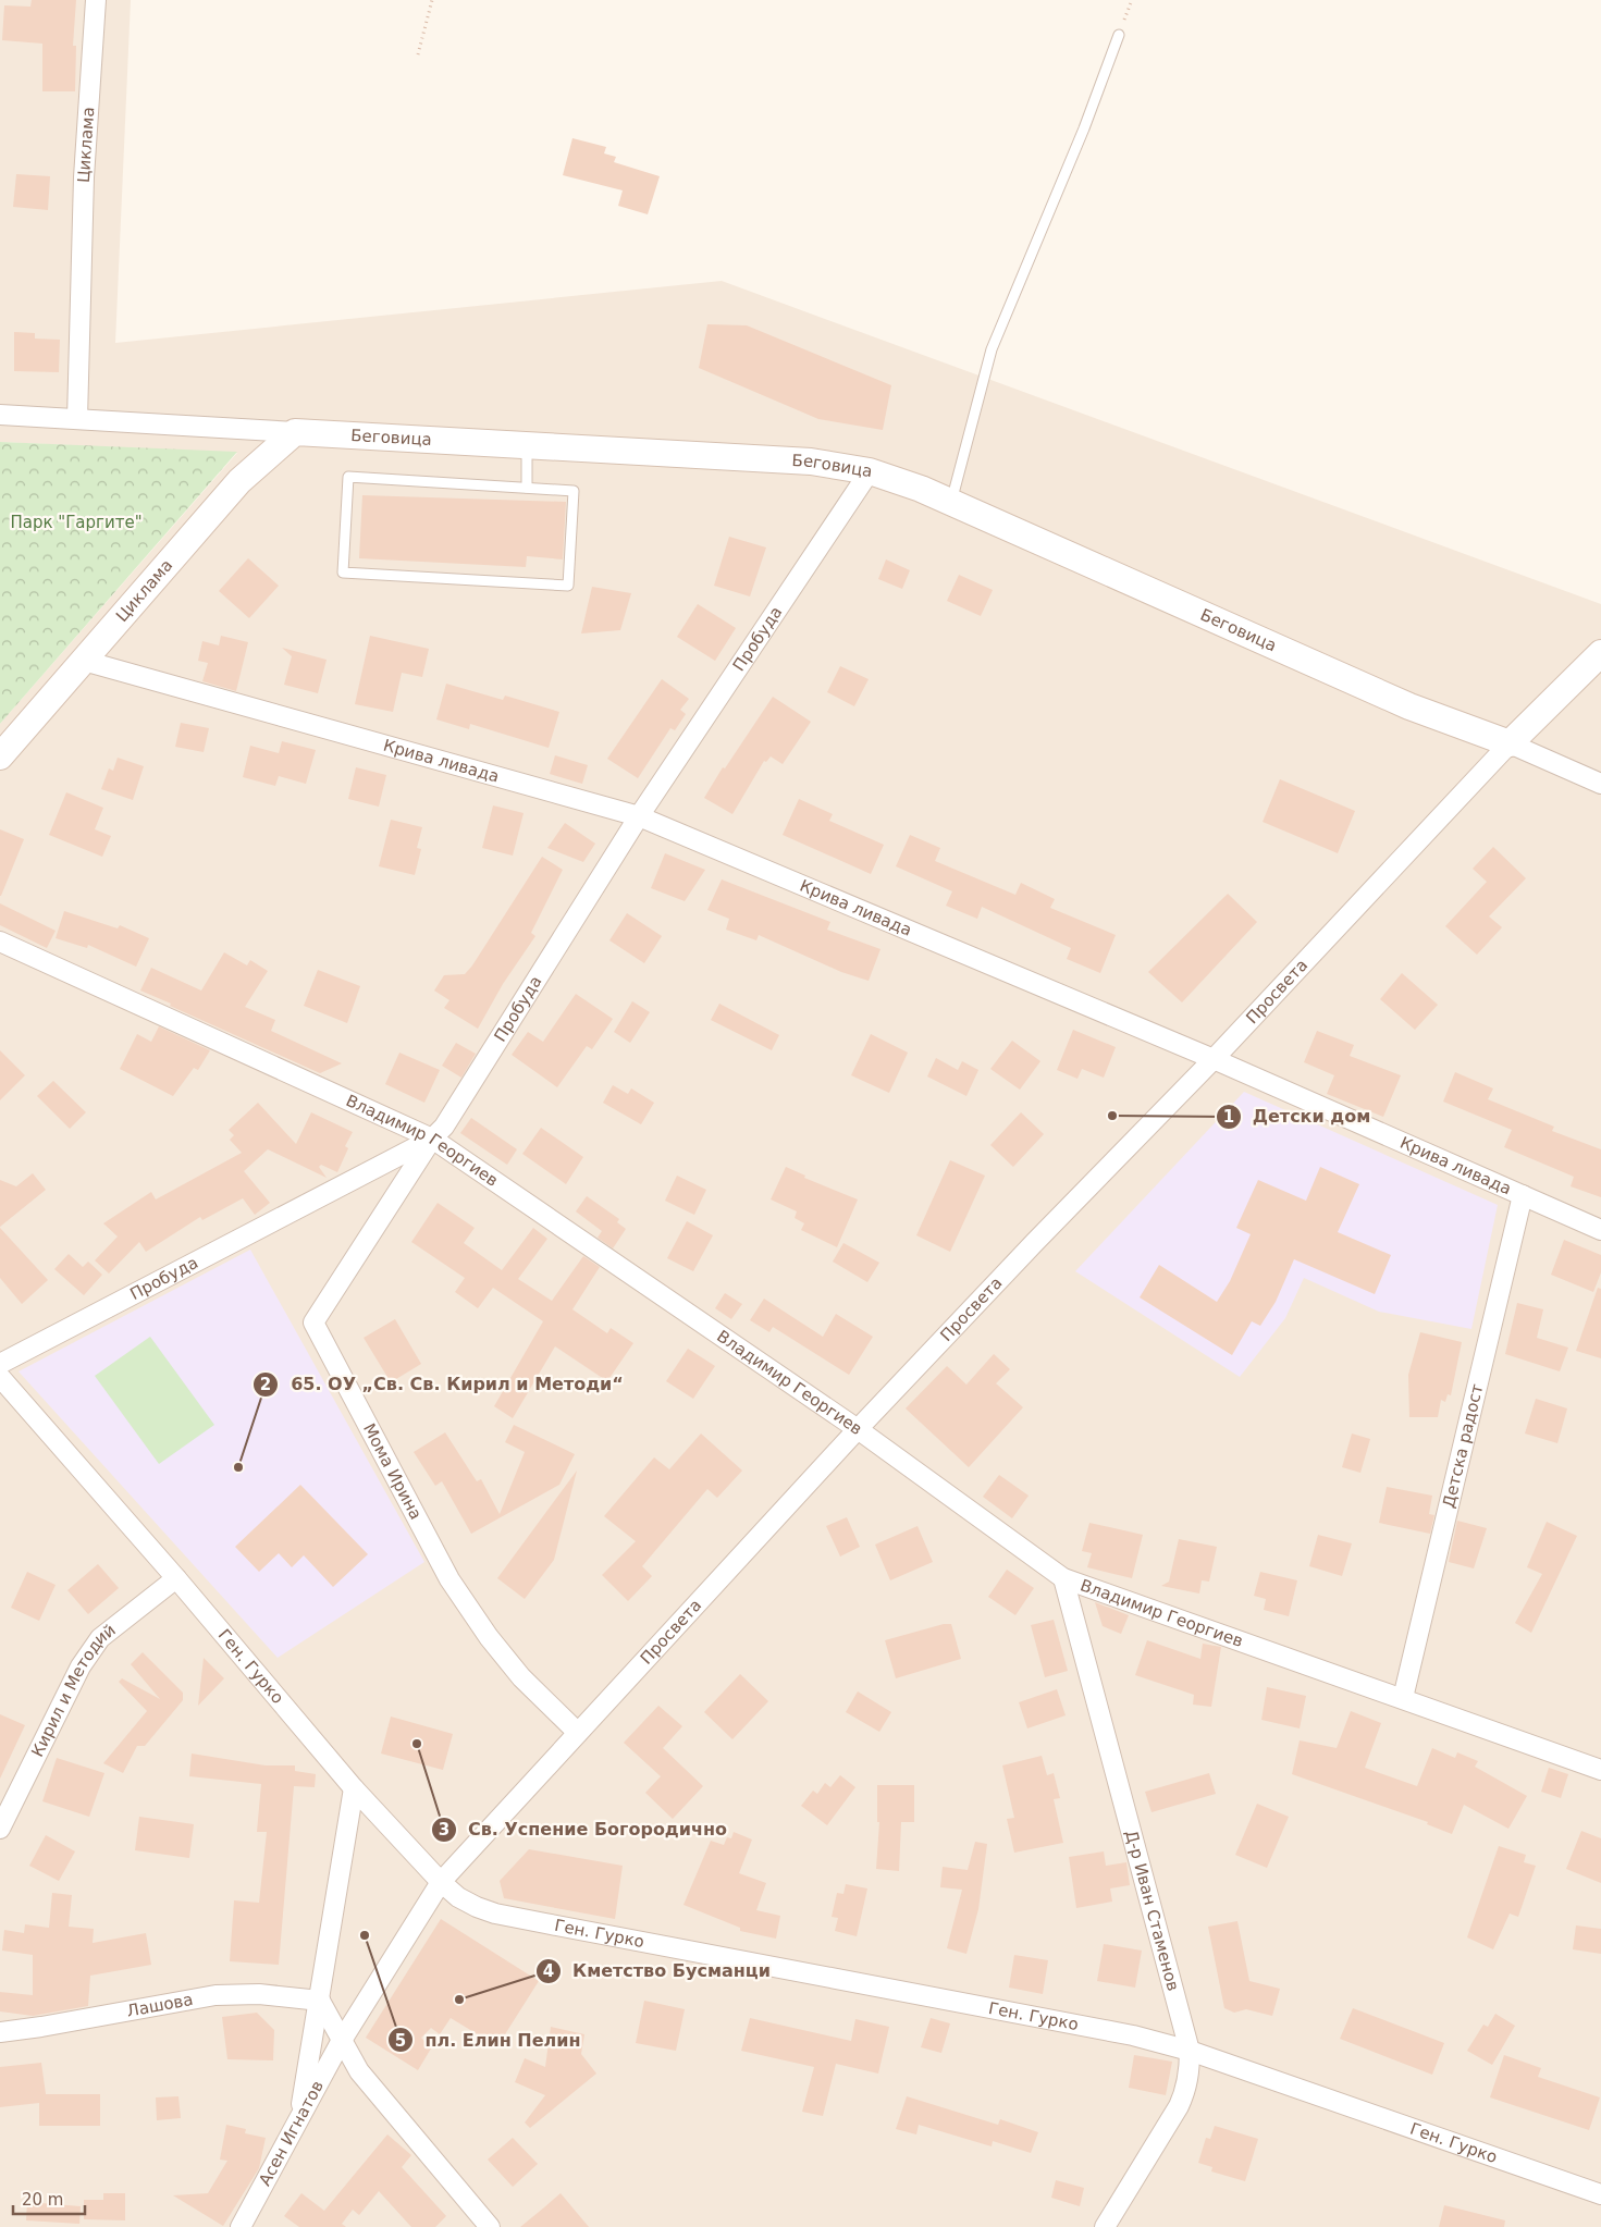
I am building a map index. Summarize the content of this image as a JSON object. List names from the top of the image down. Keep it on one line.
{"streets":{"street":["Циклама","Беговица","Пробуда","Крива ливада","Просвета","Владимир Георгиев","Детска радост","Мома Ирина","Ген. Гурко","Кирил и Методий","Д-р Иван Стаменов","Лашова","Асен Игнатов"]},"crossings":[["Циклама","Беговица"],["Циклама","Крива ливада"],["Беговица","Пробуда"],["Беговица","Просвета"],["Пробуда","Крива ливада"],["Пробуда","Владимир Георгиев"],["Пробуда","Мома Ирина"],["Крива ливада","Просвета"],["Крива ливада","Детска радост"],["Просвета","Владимир Георгиев"],["Просвета","Мома Ирина"],["Просвета","Ген. Гурко"],["Просвета","Асен Игнатов"],["Владимир Георгиев","Детска радост"],["Владимир Георгиев","Мома Ирина"],["Владимир Георгиев","Д-р Иван Стаменов"],["Ген. Гурко","Кирил и Методий"],["Ген. Гурко","Д-р Иван Стаменов"],["Ген. Гурко","Асен Игнатов"]],"parks":["Парк \"Гаргите\""],"places":["Детски дом","65. ОУ „Св. Св. Кирил и Методи“","Св. Успение Богородично","пл. Елин Пелин","Кметство Бусманци"],"scale_bar":"20 m"}
